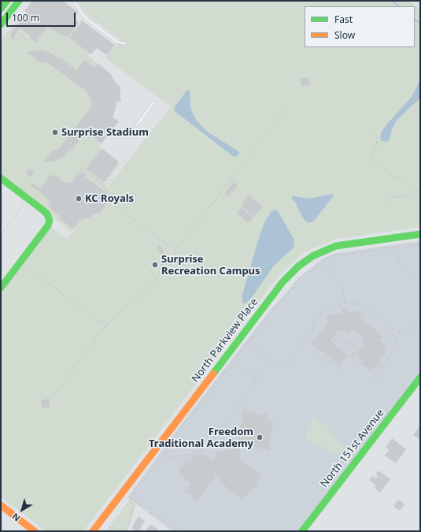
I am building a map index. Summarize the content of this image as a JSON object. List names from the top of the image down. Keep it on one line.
{"streets":{"street":["North Parkview Place","North 151st Avenue"]},"places":["Surprise Stadium","KC Royals","Surprise Recreation Campus","Freedom Traditional Academy"],"legend":["Fast","Slow"],"scale_bar":"100 m","north":"bottom left"}
